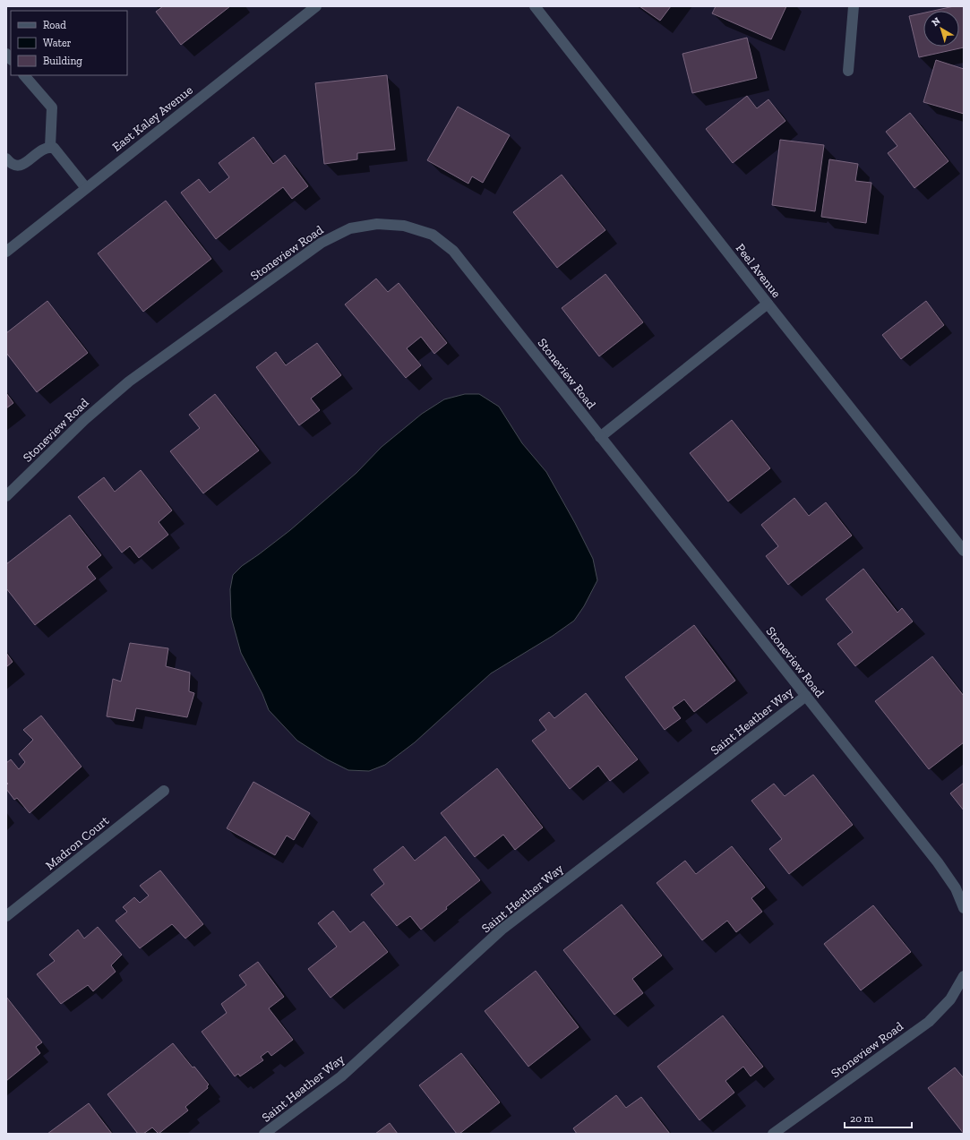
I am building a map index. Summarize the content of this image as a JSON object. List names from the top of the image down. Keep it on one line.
{"streets":{"street":["East Kaley Avenue","Stoneview Road","Peel Avenue","Saint Heather Way","Madron Court"]},"crossings":[["Stoneview Road","Saint Heather Way"]],"legend":["Road","Water","Building"],"scale_bar":"20 m","north":"top left"}
